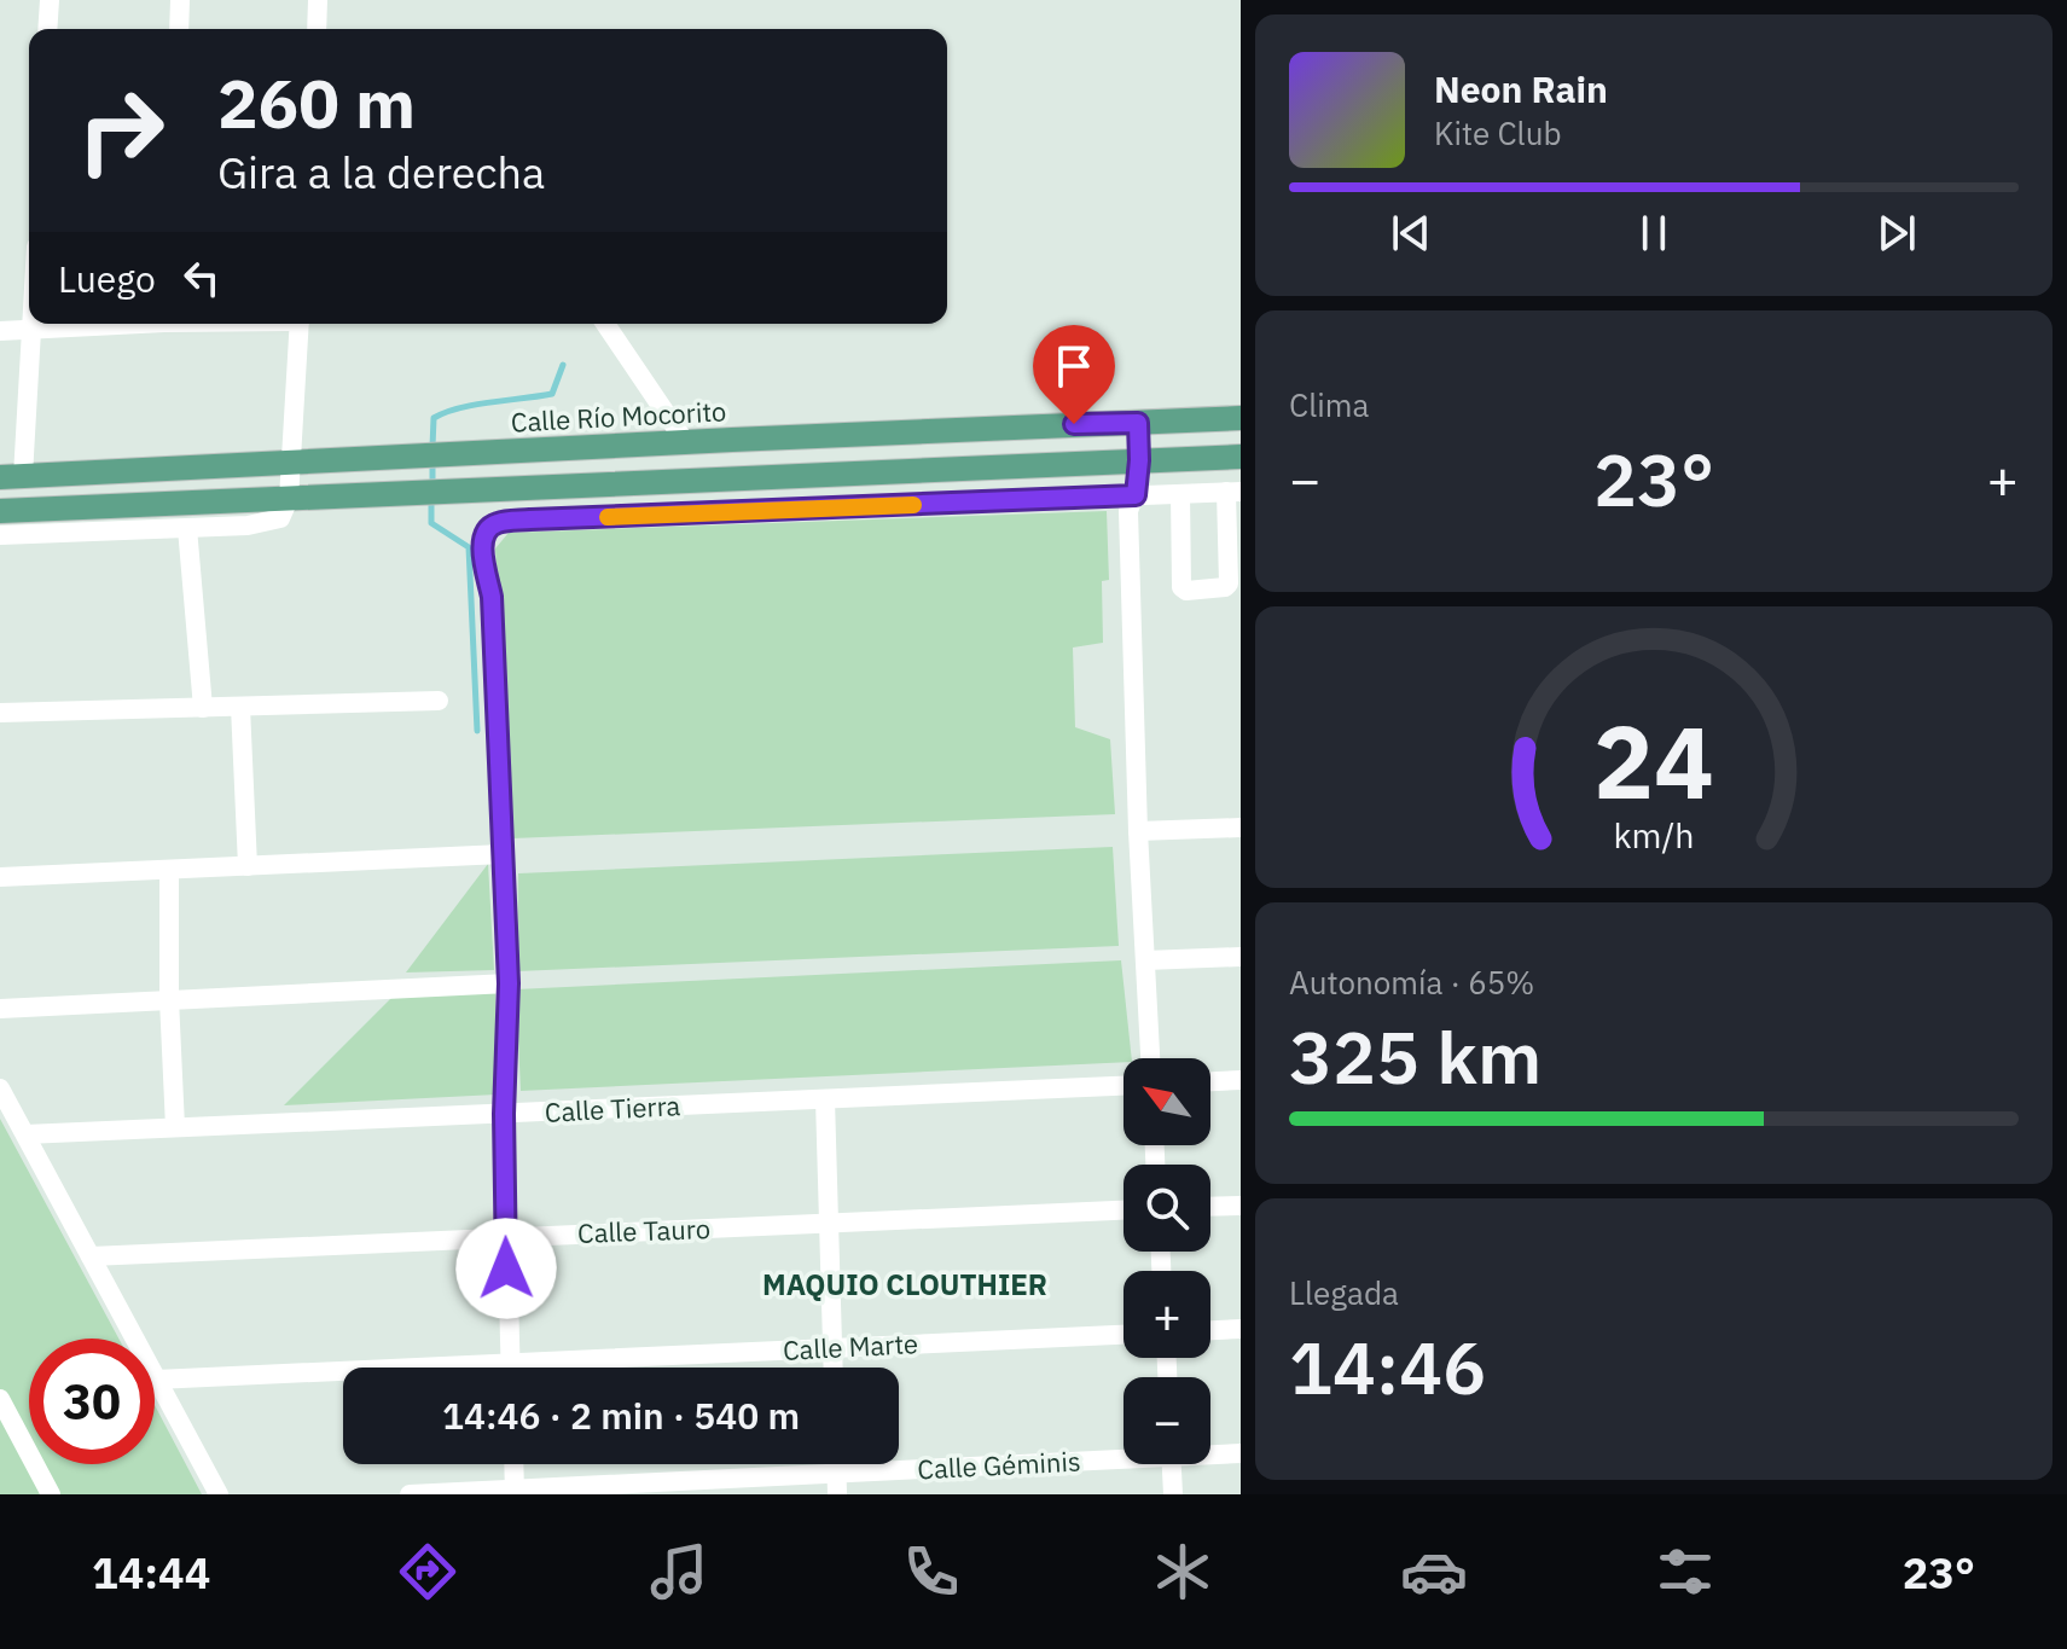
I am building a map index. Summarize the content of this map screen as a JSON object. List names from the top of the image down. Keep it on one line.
{"streets":{"main road":["Calle Río Mocorito"],"street":["Calle Tierra","Calle Tauro","Calle Marte","Calle Géminis"]},"districts":["MAQUIO CLOUTHIER"],"north":"top left","page":{"turn":["260 m","Gira a la derecha"],"song":["Neon Rain","Kite Club"],"then":"Luego","tile":["Clima",["Autonomía · 65%","325 km"],["Llegada","14:46"]],"heat":["−","23°","+"],"map_buttons":["+","−"],"limit":"30","trip":"14:46 · 2 min · 540 m","tabs":["14:44","23°"],"gauge":["24","km/h"]}}
